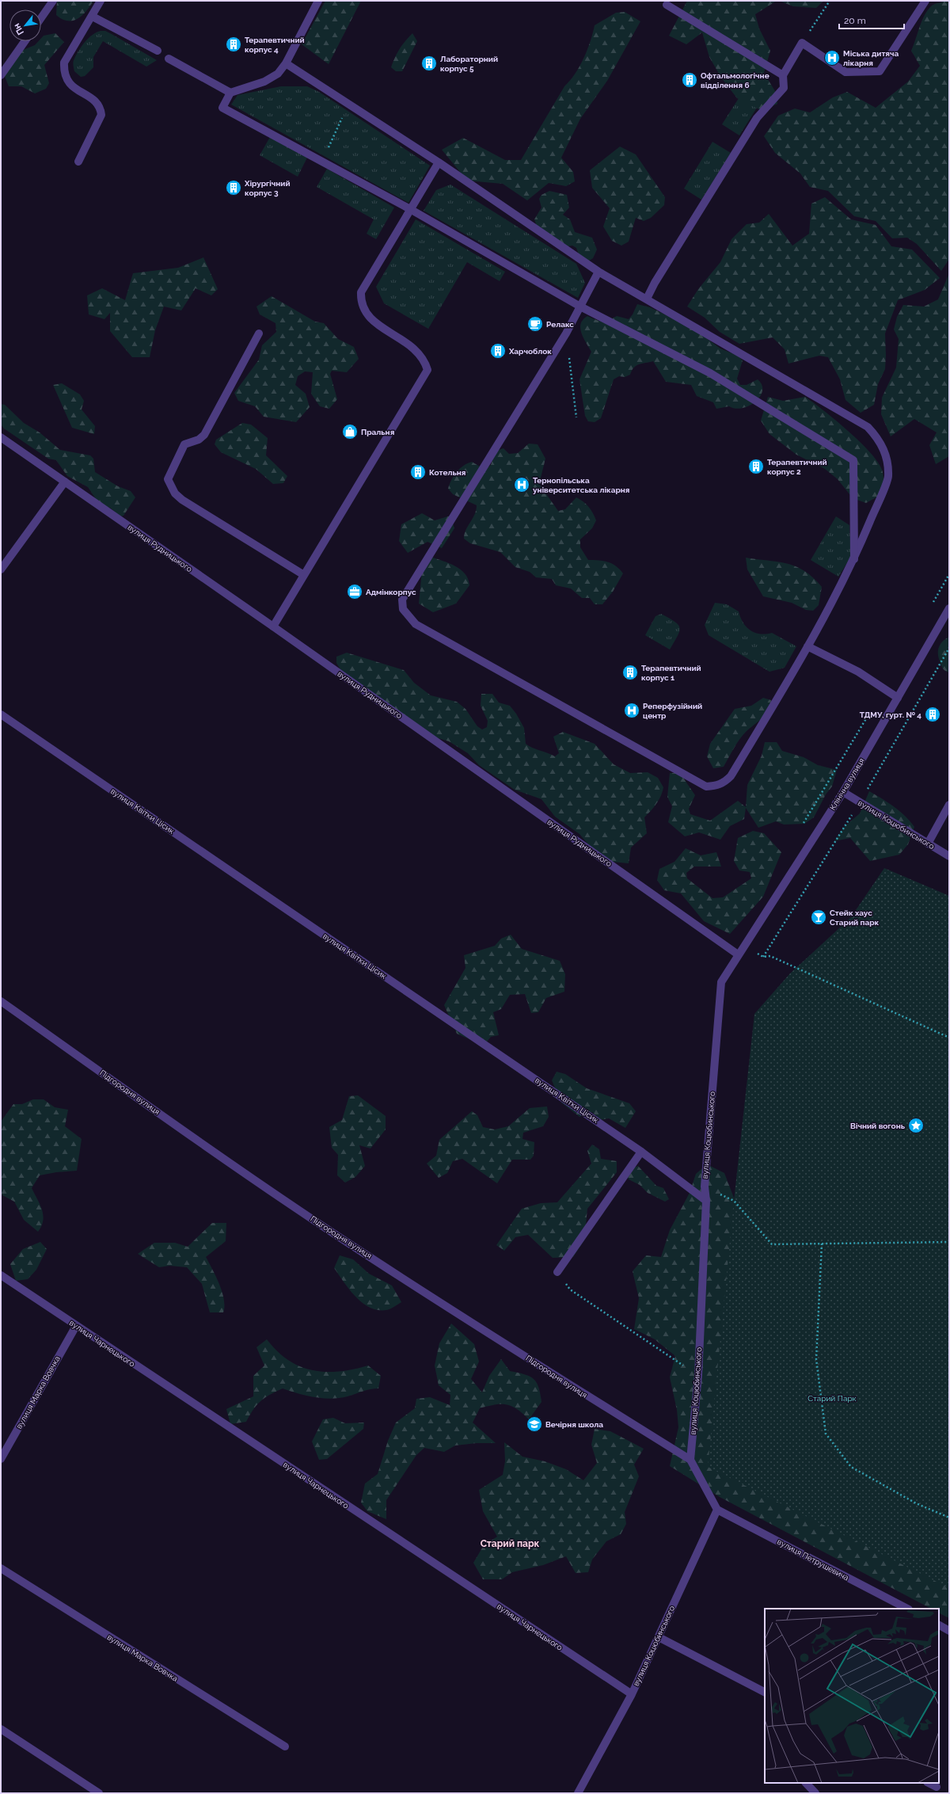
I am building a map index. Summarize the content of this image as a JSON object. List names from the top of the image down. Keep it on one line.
{"streets":{"street":["вулиця Рудницького","Клінічна вулиця","вулиця Квітки Цісик","вулиця Коцюбинського","Підгородня вулиця","вулиця Чарнецького","вулиця Марка Вовчка","вулиця Петрушевича"]},"crossings":[["вулиця Рудницького","Клінічна вулиця"],["вулиця Рудницького","вулиця Коцюбинського"],["Клінічна вулиця","вулиця Коцюбинського"],["вулиця Квітки Цісик","вулиця Коцюбинського"],["вулиця Коцюбинського","Підгородня вулиця"],["вулиця Коцюбинського","вулиця Чарнецького"],["вулиця Коцюбинського","вулиця Петрушевича"],["вулиця Чарнецького","вулиця Марка Вовчка"]],"districts":["Старий парк"],"parks":["Старий Парк"],"places":{"building":["Терапевтичний корпус 4","Лабораторний корпус 5","Офтальмологічне відділення 6","Хірургічний корпус 3","Харчоблок","Терапевтичний корпус 2","Котельня","Терапевтичний корпус 1","ТДМУ, гурт. № 4"],"hospital":["Міська дитяча лікарня","Тернопільська університетська лікарня","Реперфузійний центр"],"cafe":["Релакс"],"shop":["Пральня"],"office":["Адмінкорпус"],"bar":["Стейк хаус Старий парк"],"place":["Вічний вогонь"],"school or university":["Вечірня школа"]},"scale_bar":"20 m","north":"bottom left"}
